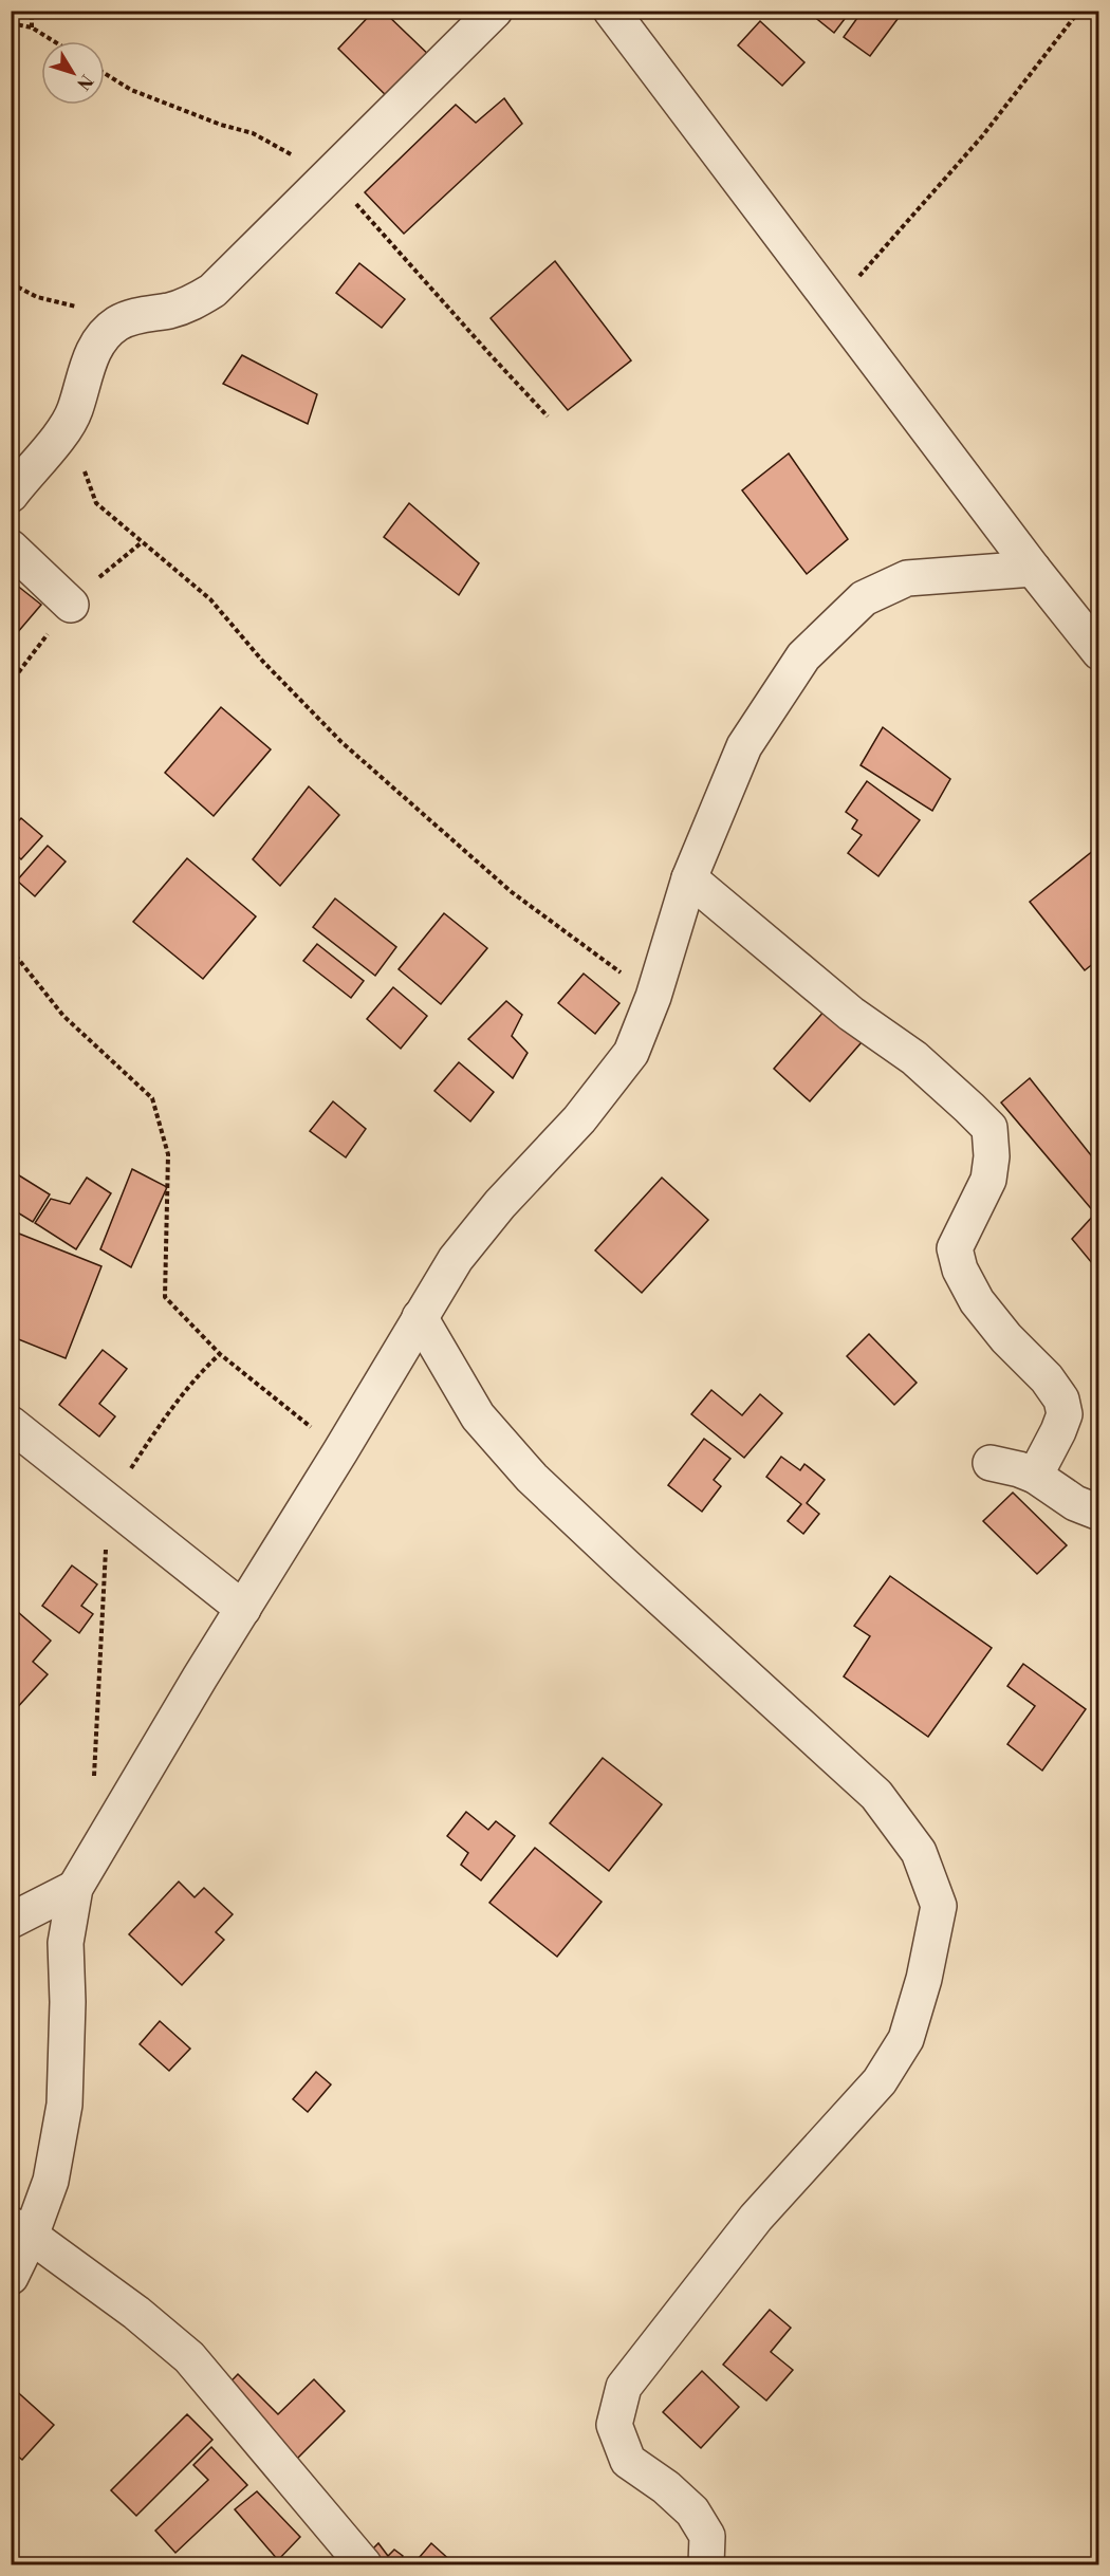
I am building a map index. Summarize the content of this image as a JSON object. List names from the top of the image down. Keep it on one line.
{"north":"bottom right"}
